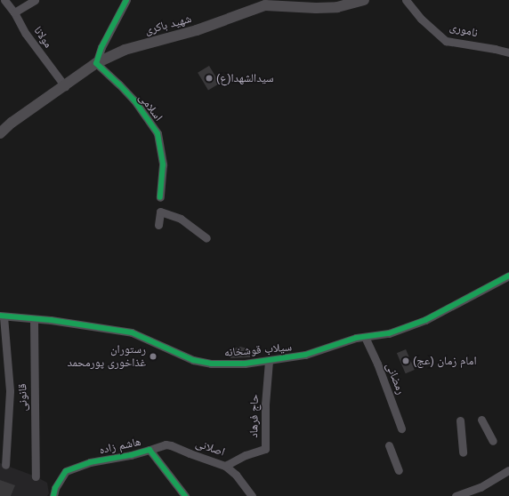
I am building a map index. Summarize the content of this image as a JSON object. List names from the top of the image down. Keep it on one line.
{"streets":{"main road":["شهید باکری"],"street":["ناموری","مولانا","اسلامی","سیلاب قوشخانه","رمضانی","قانونی","حاج فرهاد","هاشم زاده","اصلانی"]},"crossings":[["شهید باکری","مولانا"],["شهید باکری","اسلامی"],["سیلاب قوشخانه","رمضانی"],["سیلاب قوشخانه","قانونی"],["سیلاب قوشخانه","حاج فرهاد"],["حاج فرهاد","اصلانی"],["هاشم زاده","اصلانی"]],"places":["سیدالشهدا(ع)","رستوران غذاخوری پورمحمد","امام زمان (عج)"]}
